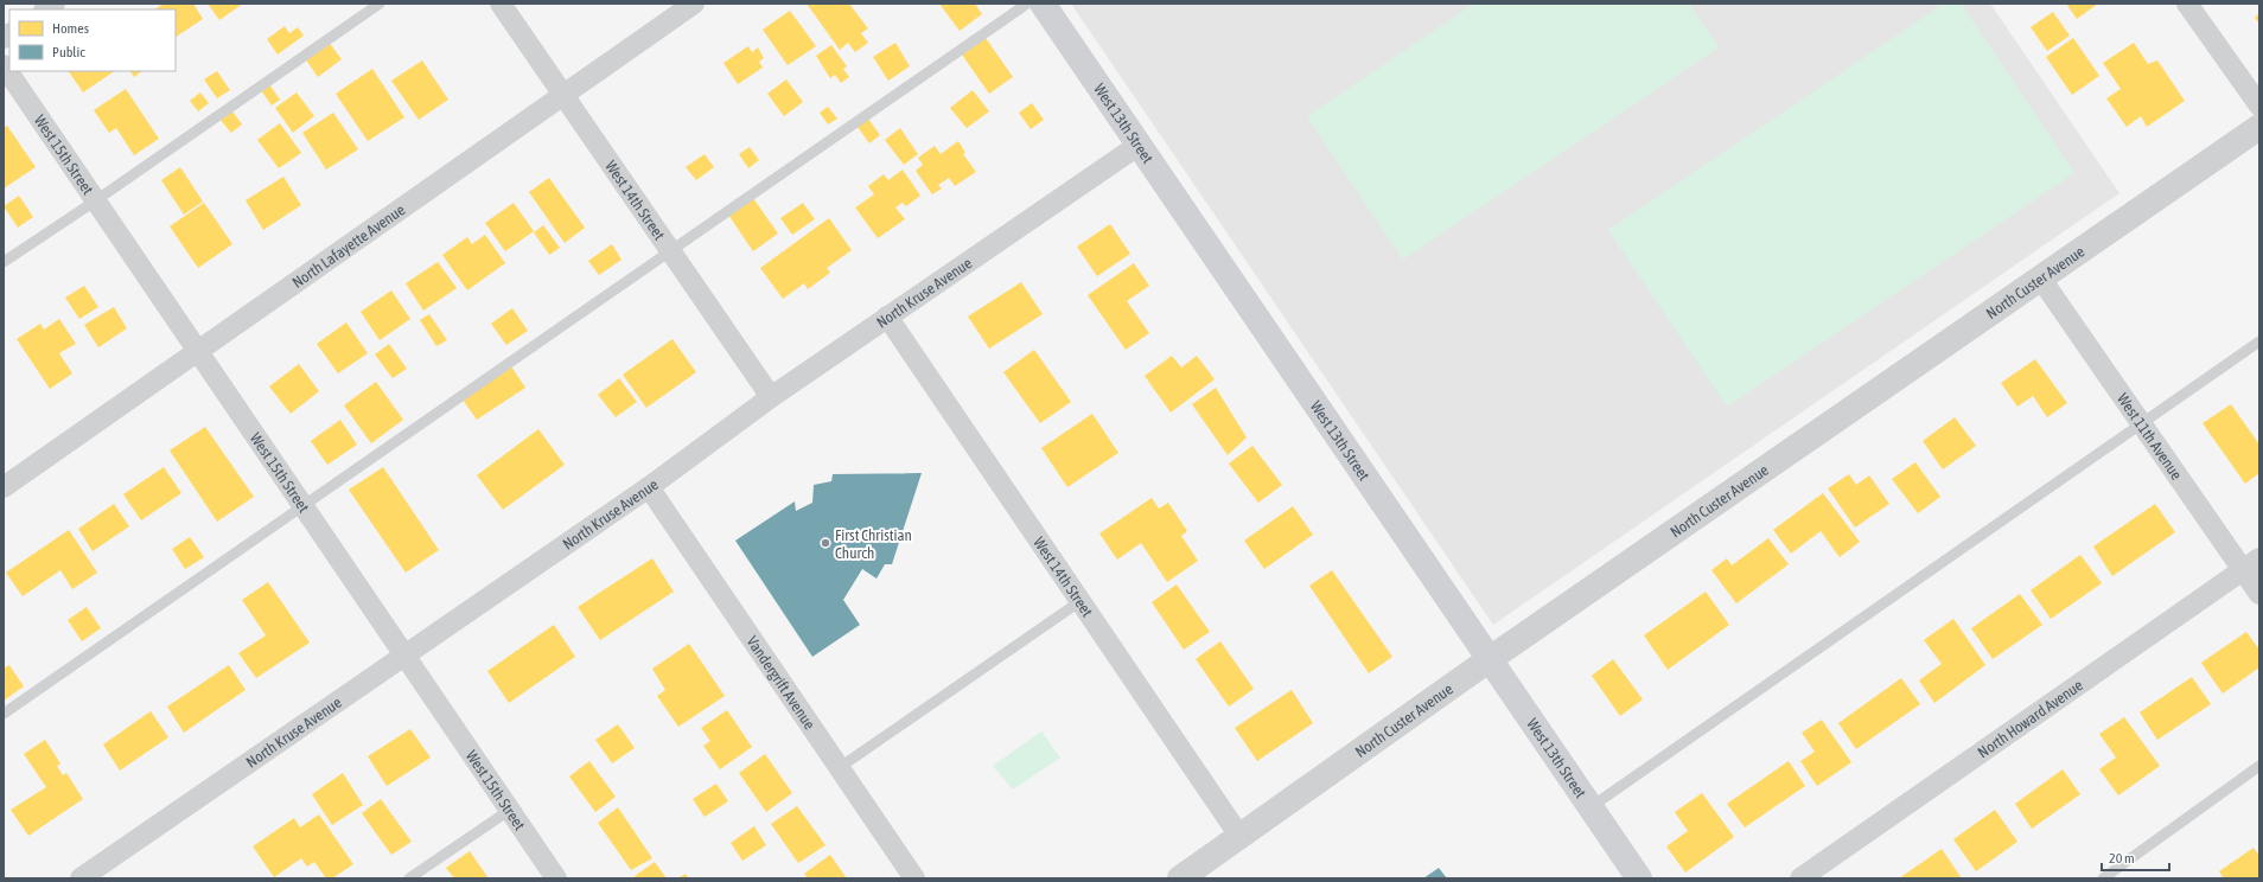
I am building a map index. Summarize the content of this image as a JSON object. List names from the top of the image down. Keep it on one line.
{"streets":{"main road":["West 13th Street"],"street":["West 15th Street","West 14th Street","North Lafayette Avenue","North Custer Avenue","North Kruse Avenue","West 11th Avenue","Vandergrift Avenue","North Howard Avenue"]},"crossings":[["West 13th Street","North Custer Avenue"],["West 13th Street","North Kruse Avenue"],["West 15th Street","North Lafayette Avenue"],["West 15th Street","North Kruse Avenue"],["West 14th Street","North Lafayette Avenue"],["West 14th Street","North Custer Avenue"],["West 14th Street","North Kruse Avenue"],["North Custer Avenue","West 11th Avenue"],["North Kruse Avenue","Vandergrift Avenue"],["West 11th Avenue","North Howard Avenue"]],"places":["First Christian Church"],"legend":["Homes","Public"],"scale_bar":"20 m"}
